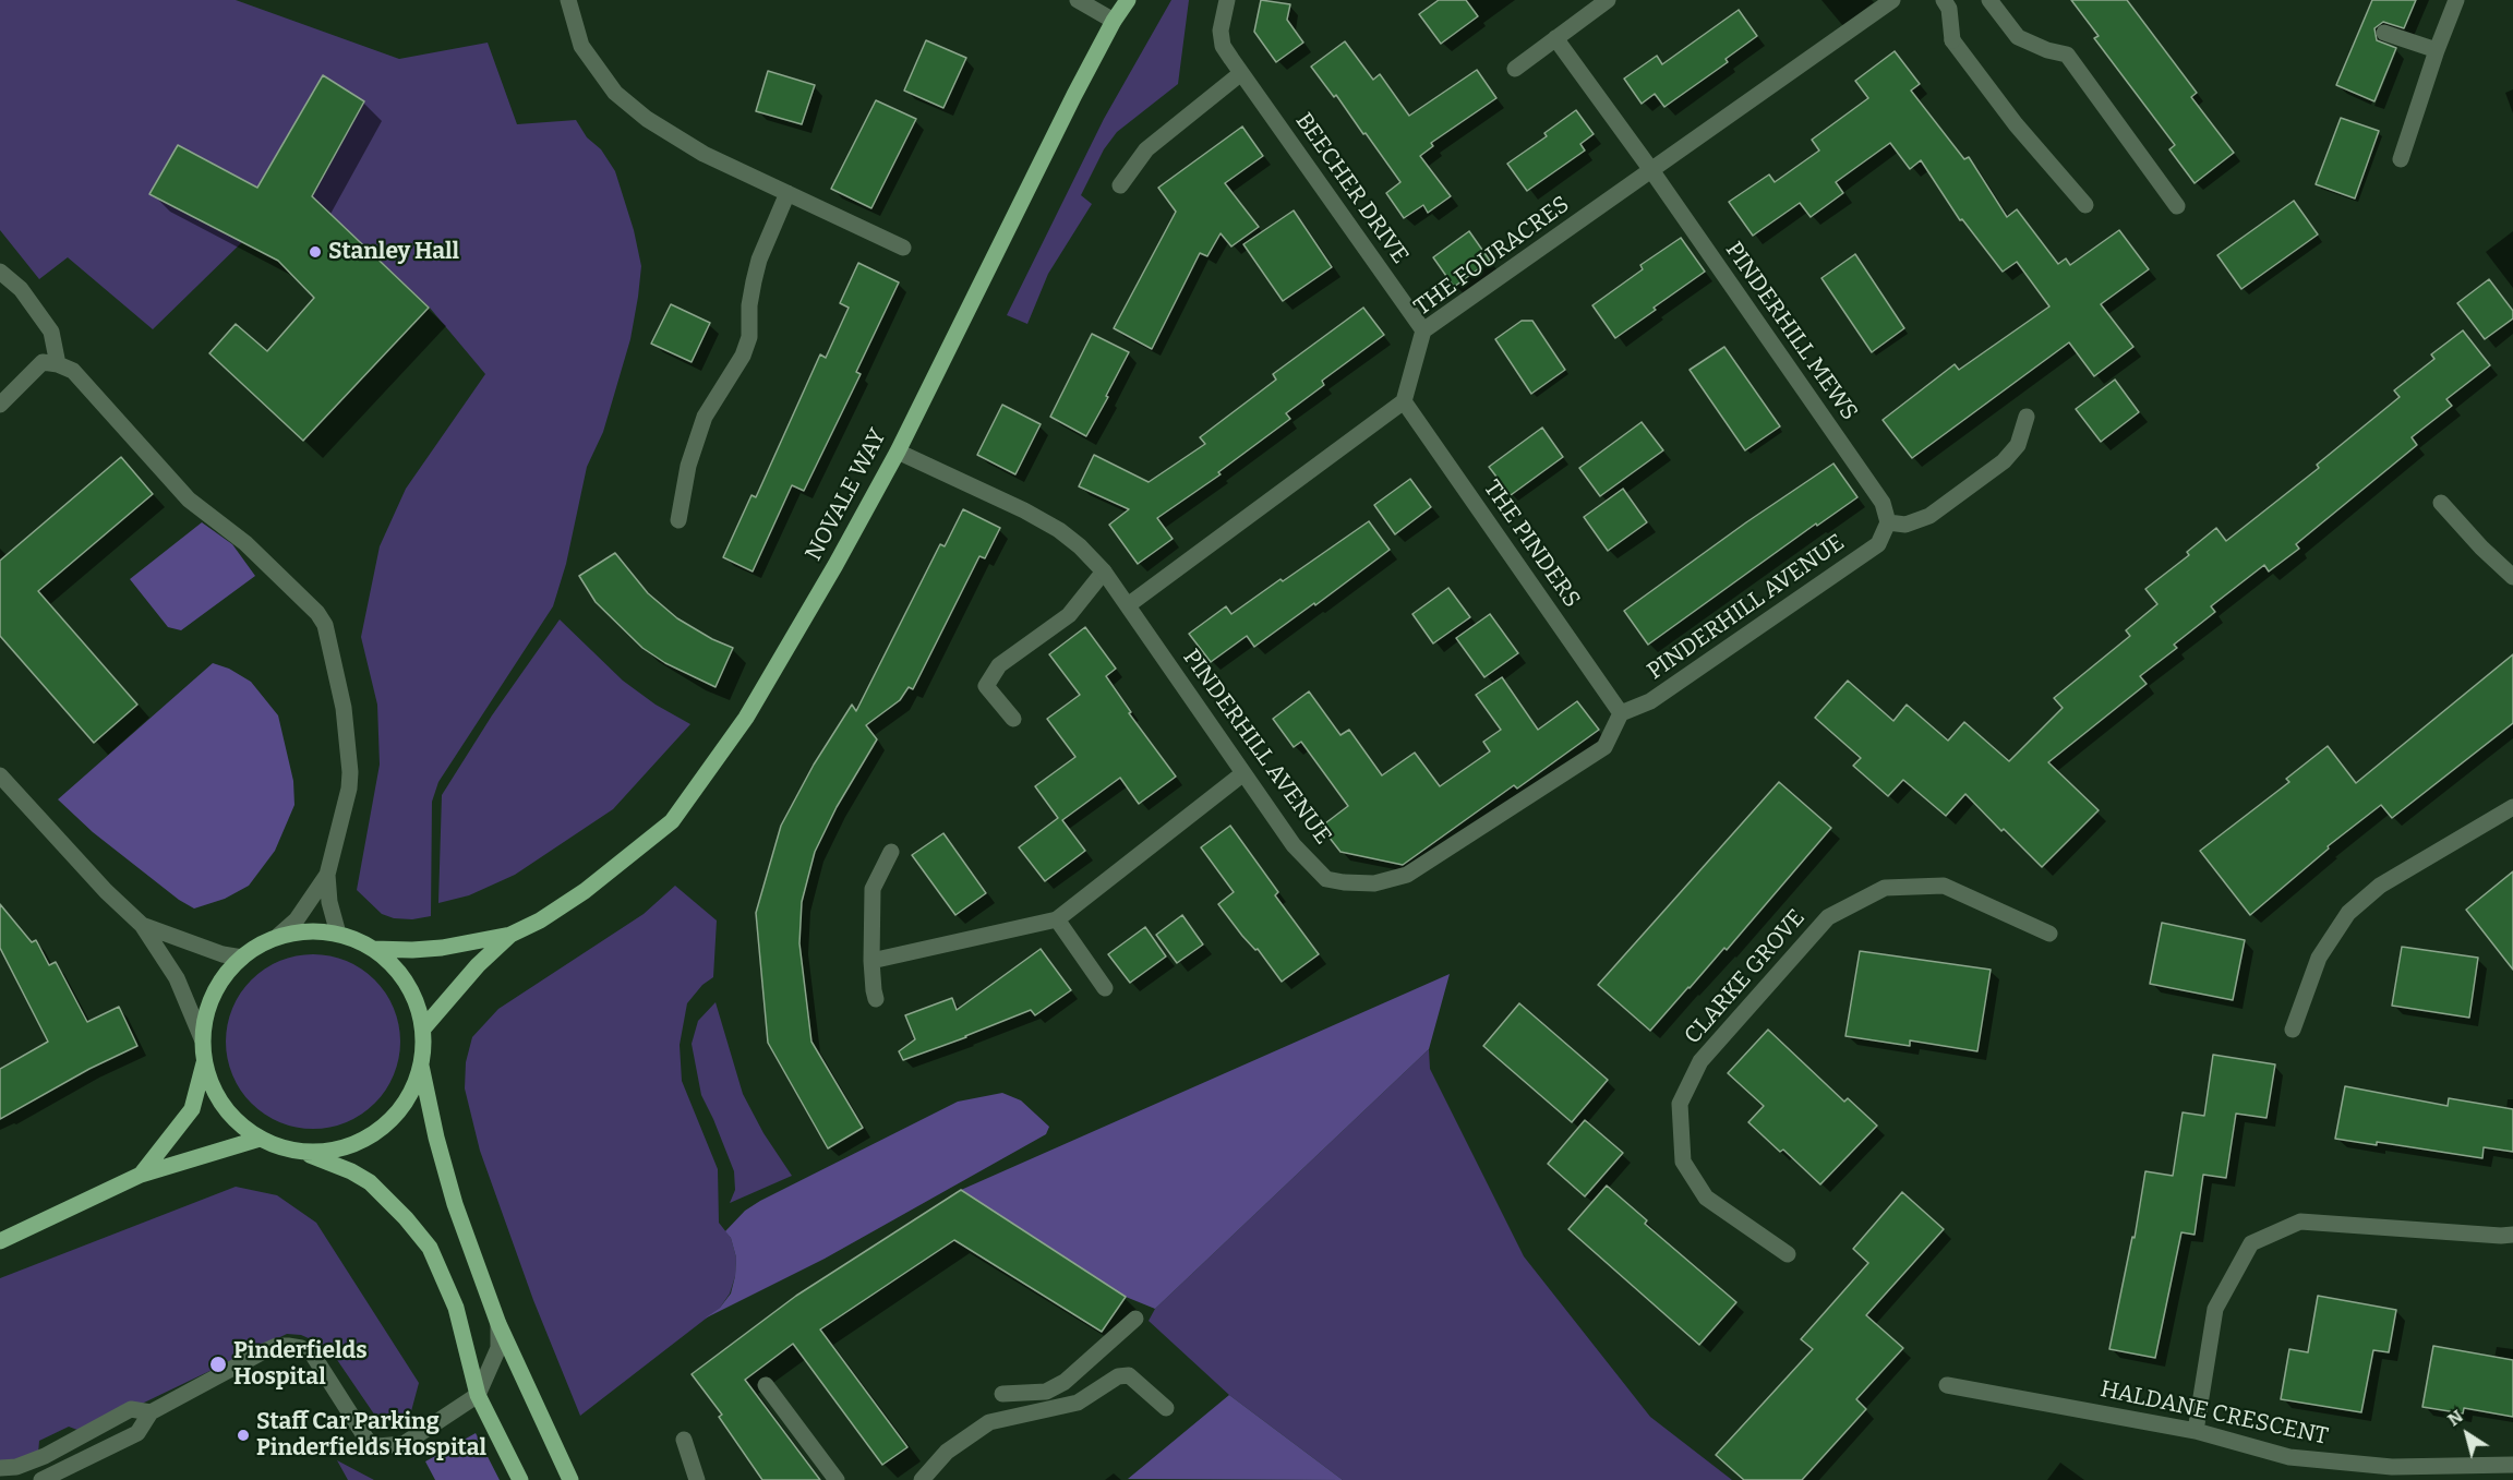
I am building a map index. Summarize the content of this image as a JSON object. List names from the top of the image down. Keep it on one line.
{"streets":{"main road":["NOVALE WAY"],"street":["BEECHER DRIVE","THE FOURACRES","PINDERHILL MEWS","THE PINDERS","PINDERHILL AVENUE","CLARKE GROVE","HALDANE CRESCENT"]},"crossings":[["BEECHER DRIVE","THE FOURACRES"],["THE FOURACRES","PINDERHILL MEWS"],["THE FOURACRES","THE PINDERS"],["PINDERHILL MEWS","PINDERHILL AVENUE"],["NOVALE WAY","PINDERHILL AVENUE"],["THE PINDERS","PINDERHILL AVENUE"]],"places":["Stanley Hall","Pinderfields Hospital","Staff Car Parking Pinderfields Hospital"],"north":"top left"}
